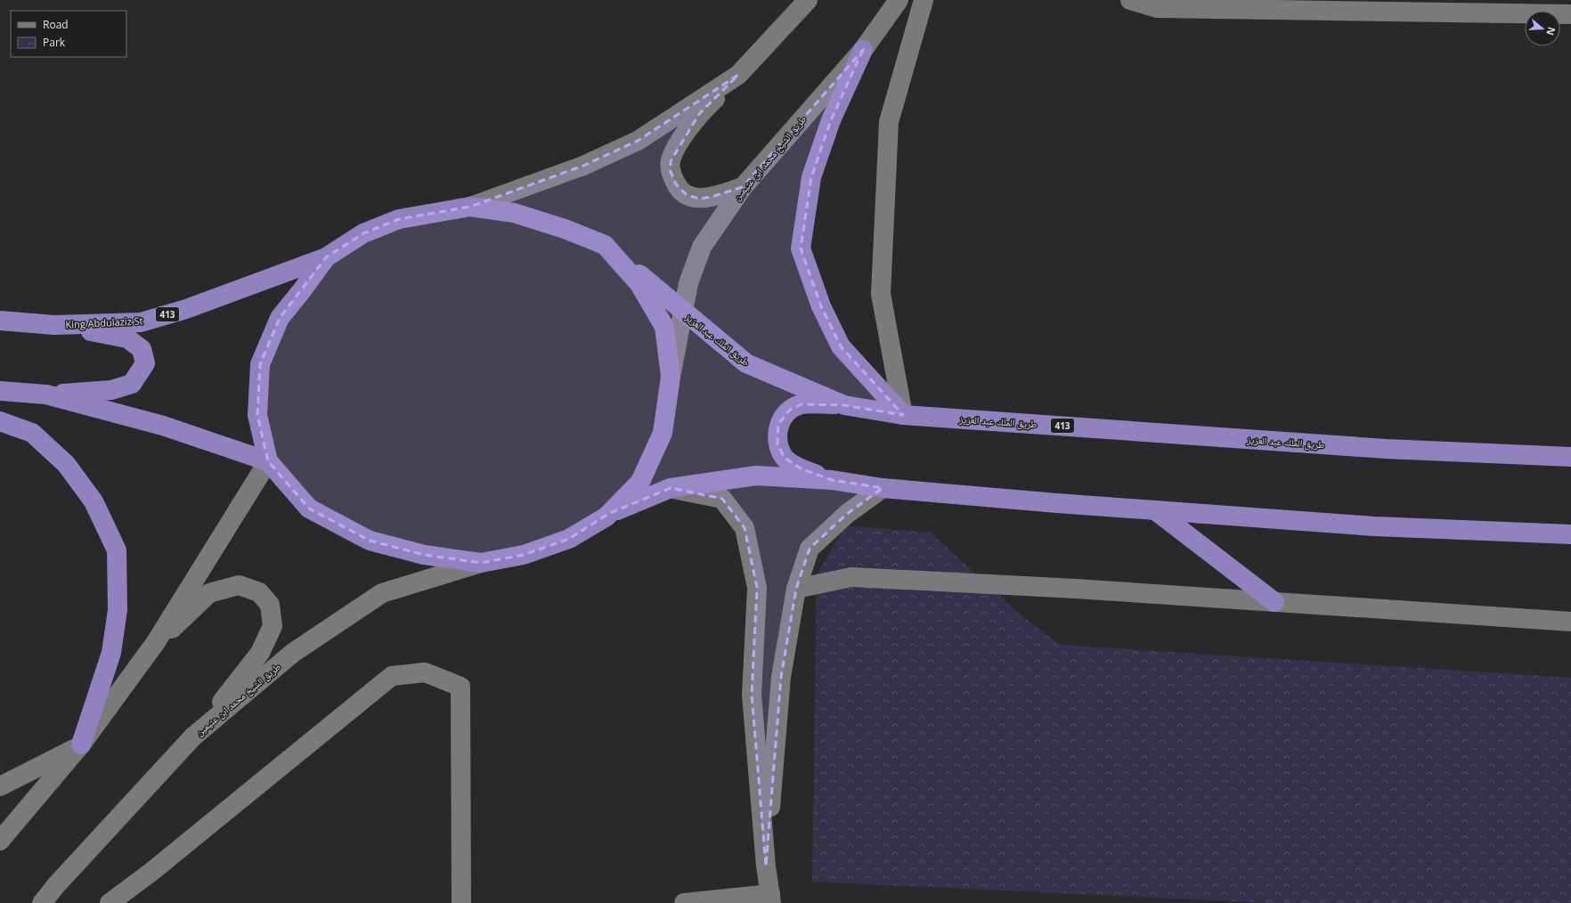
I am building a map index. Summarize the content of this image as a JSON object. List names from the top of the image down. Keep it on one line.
{"streets":{"highway":["413","King Abdulaziz St","طريق الملك عبد العزيز"],"street":["طريق الشيخ محمد ابن عثيمين"]},"crossings":[["طريق الشيخ محمد ابن عثيمين","طريق الملك عبد العزيز"]],"legend":["Road","Park"],"north":"right"}
